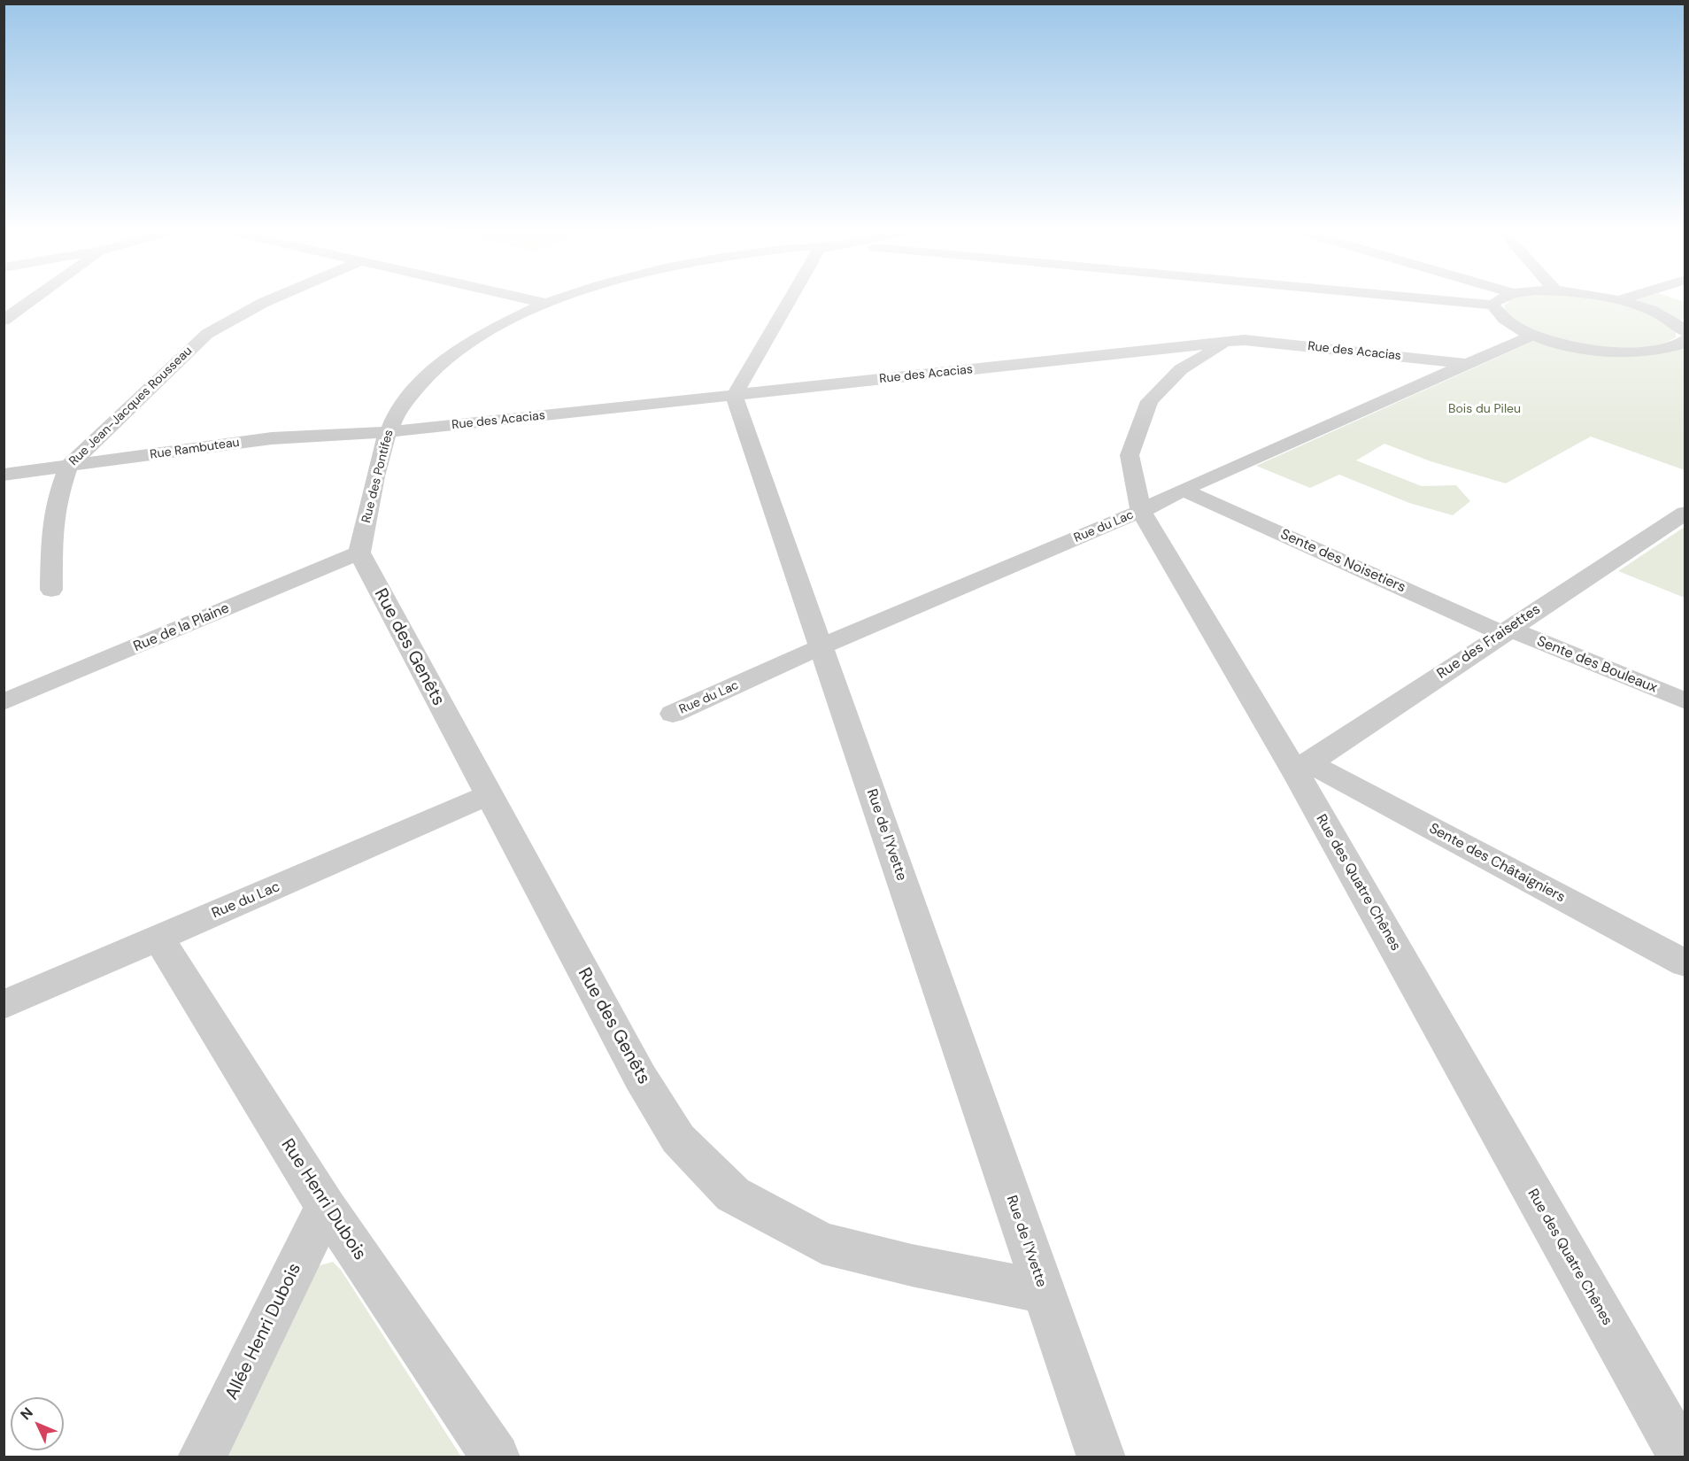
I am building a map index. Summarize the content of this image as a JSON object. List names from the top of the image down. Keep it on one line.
{"streets":{"street":["Rue des Acacias","Rue Jean-Jacques Rousseau","Rue Rambuteau","Rue des Pontifes","Rue du Lac","Sente des Noisetiers","Rue de la Plaine","Rue des Fraisettes","Rue des Genêts","Sente des Bouleaux","Rue de l'Yvette","Sente des Châtaigniers","Rue des Quatre Chênes","Rue Henri Dubois","Allée Henri Dubois"]},"crossings":[["Rue des Acacias","Rue Rambuteau"],["Rue des Acacias","Rue des Pontifes"],["Rue des Acacias","Rue du Lac"],["Rue des Acacias","Rue de l'Yvette"],["Rue des Acacias","Rue des Quatre Chênes"],["Rue Jean-Jacques Rousseau","Rue Rambuteau"],["Rue Rambuteau","Rue des Pontifes"],["Rue des Pontifes","Rue de la Plaine"],["Rue des Pontifes","Rue des Genêts"],["Rue du Lac","Sente des Noisetiers"],["Rue du Lac","Rue des Genêts"],["Rue du Lac","Rue de l'Yvette"],["Rue du Lac","Rue des Quatre Chênes"],["Rue du Lac","Rue Henri Dubois"],["Sente des Noisetiers","Rue des Fraisettes"],["Sente des Noisetiers","Sente des Bouleaux"],["Rue de la Plaine","Rue des Genêts"],["Rue des Fraisettes","Sente des Bouleaux"],["Rue des Fraisettes","Sente des Châtaigniers"],["Rue des Fraisettes","Rue des Quatre Chênes"],["Rue des Genêts","Rue de l'Yvette"],["Sente des Châtaigniers","Rue des Quatre Chênes"],["Rue Henri Dubois","Allée Henri Dubois"]],"parks":["Bois du Pileu"],"north":"top left"}
